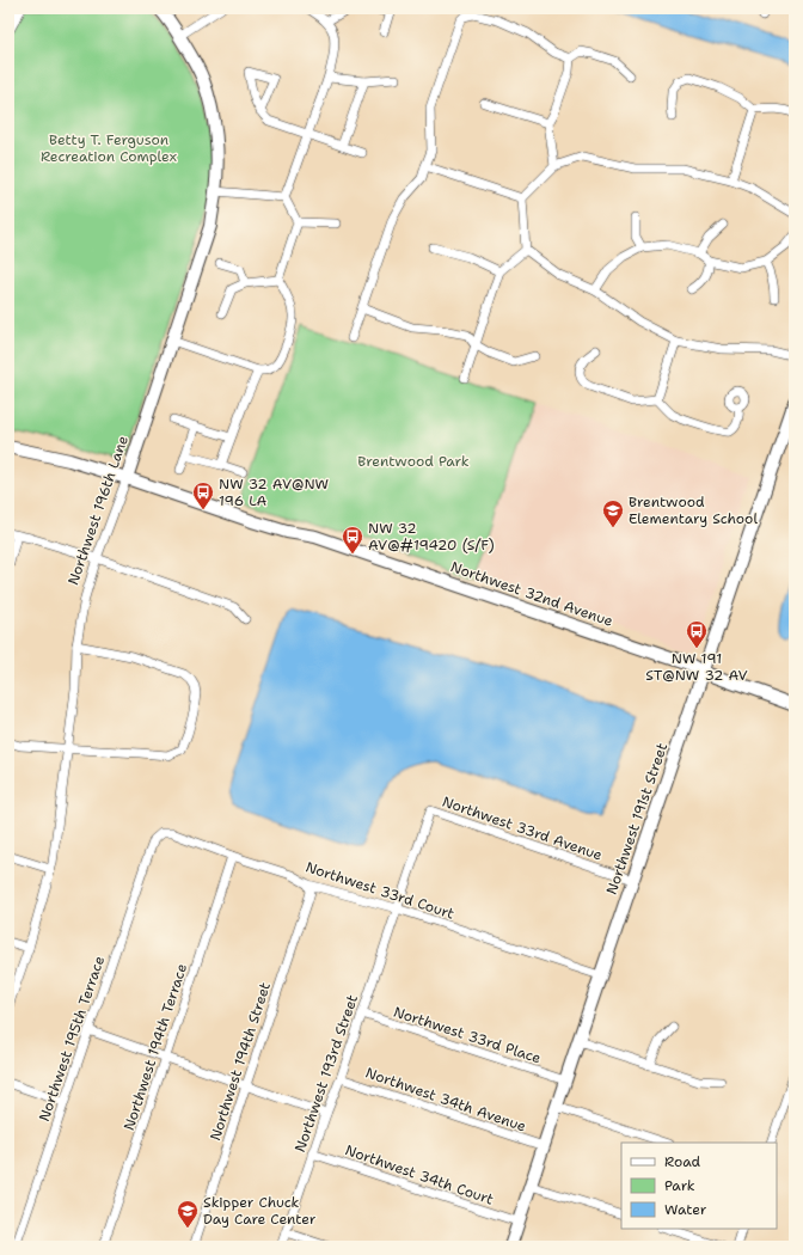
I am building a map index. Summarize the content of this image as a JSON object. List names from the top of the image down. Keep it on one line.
{"streets":{"street":["Northwest 196th Lane","Northwest 32nd Avenue","Northwest 191st Street","Northwest 33rd Avenue","Northwest 33rd Court","Northwest 33rd Place","Northwest 195th Terrace","Northwest 194th Terrace","Northwest 194th Street","Northwest 193rd Street","Northwest 34th Avenue","Northwest 34th Court"]},"crossings":[["Northwest 196th Lane","Northwest 32nd Avenue"],["Northwest 32nd Avenue","Northwest 191st Street"],["Northwest 191st Street","Northwest 33rd Avenue"],["Northwest 191st Street","Northwest 33rd Court"],["Northwest 191st Street","Northwest 33rd Place"],["Northwest 191st Street","Northwest 34th Avenue"],["Northwest 191st Street","Northwest 34th Court"],["Northwest 33rd Avenue","Northwest 193rd Street"],["Northwest 33rd Court","Northwest 195th Terrace"],["Northwest 33rd Court","Northwest 194th Terrace"],["Northwest 33rd Court","Northwest 194th Street"],["Northwest 33rd Court","Northwest 193rd Street"],["Northwest 33rd Place","Northwest 193rd Street"],["Northwest 193rd Street","Northwest 34th Avenue"],["Northwest 193rd Street","Northwest 34th Court"]],"parks":["Betty T. Ferguson Recreation Complex","Brentwood Park"],"places":{"bus stop":["NW 32 AV@NW 196 LA","NW 32 AV@#19420 (S/F)","NW 191 ST@NW 32 AV"],"school or university":["Brentwood Elementary School","Skipper Chuck Day Care Center"]},"legend":["Road","Park","Water"]}
